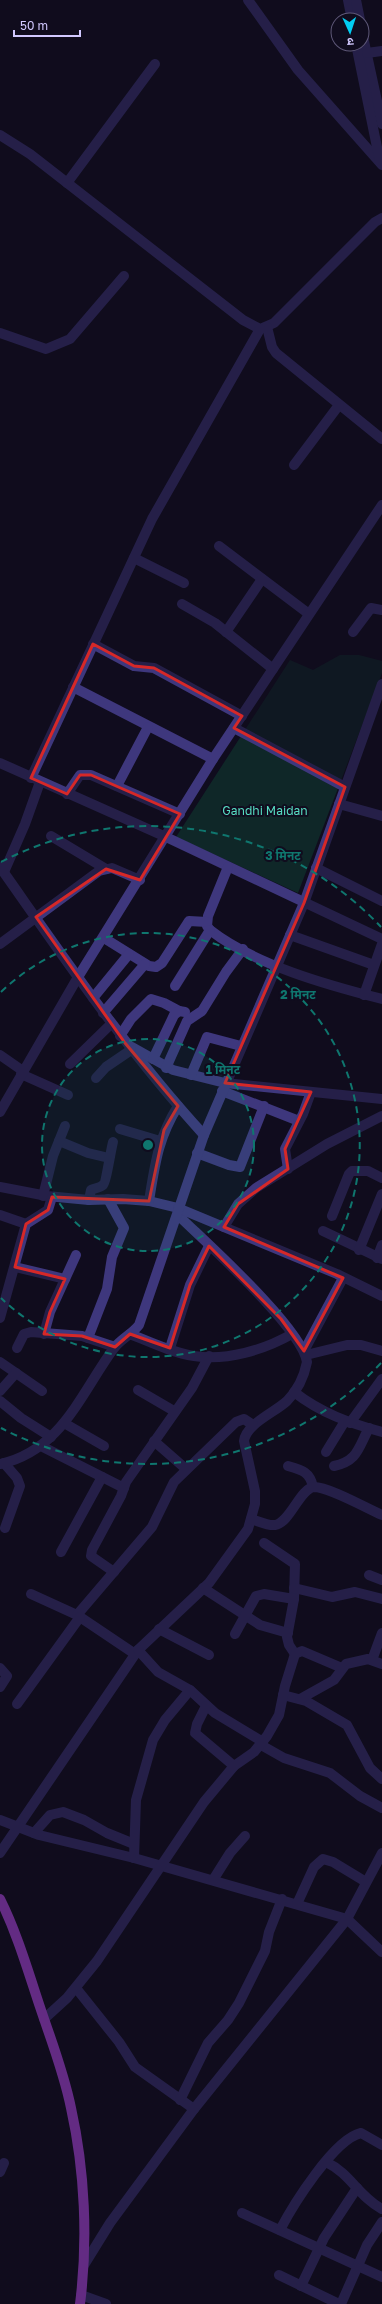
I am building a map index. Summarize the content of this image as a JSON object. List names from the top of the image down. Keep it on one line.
{"parks":["Gandhi Maidan"],"scale_bar":"50 m","north":"bottom","rings":["3 मिनट","2 मिनट","1 मिनट"]}
